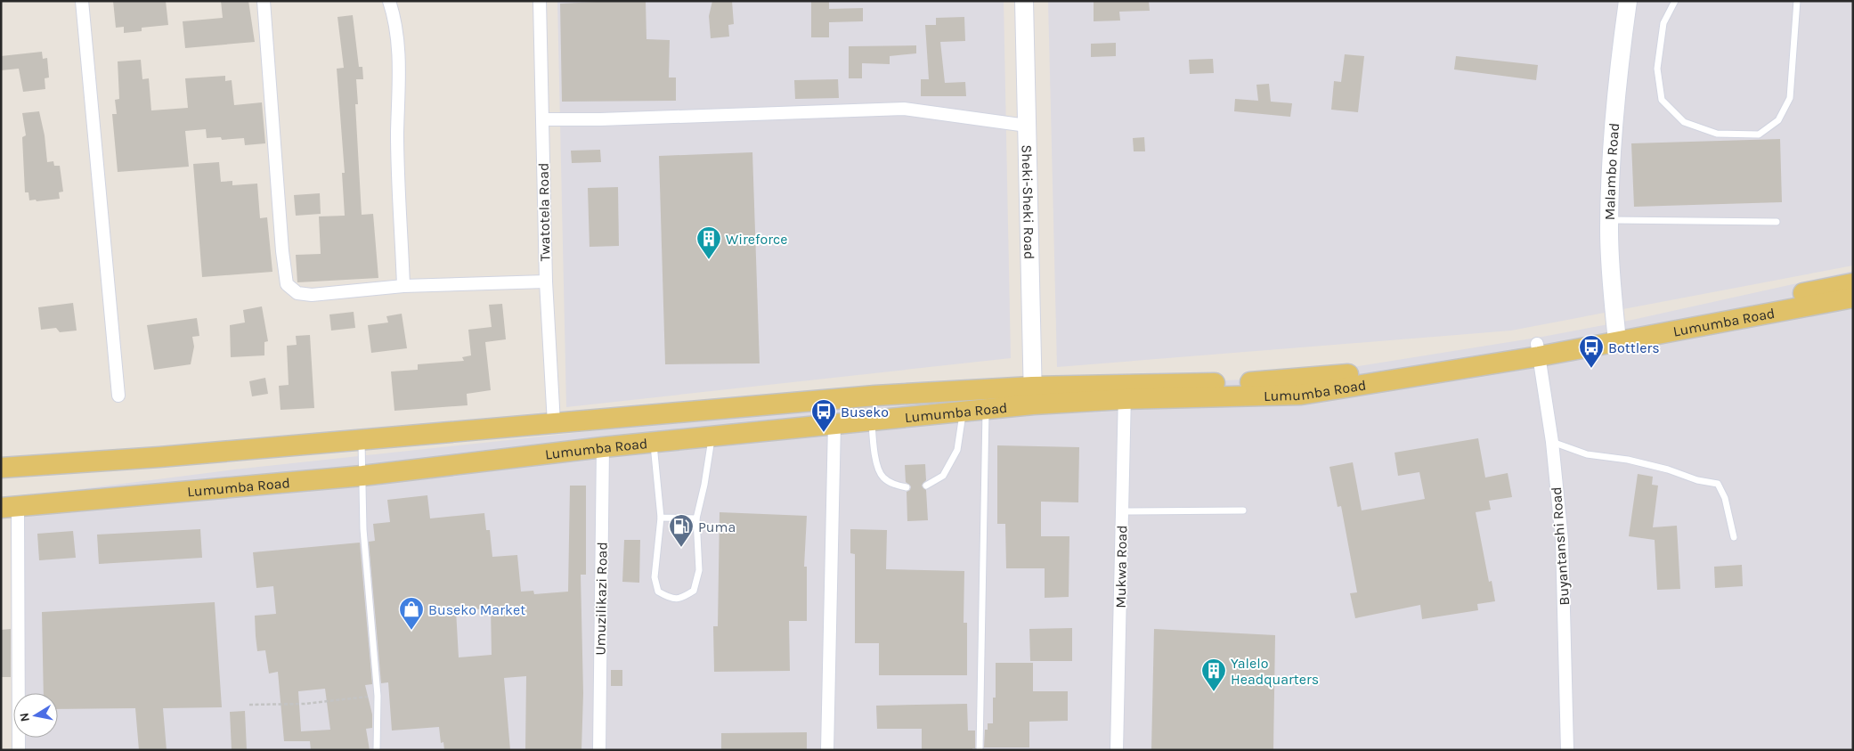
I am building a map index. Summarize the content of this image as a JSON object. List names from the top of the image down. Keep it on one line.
{"streets":{"main road":["Lumumba Road"],"street":["Malambo Road","Sheki-Sheki Road","Twatotela Road","Buyantanshi Road","Mukwa Road","Umuzilikazi Road"]},"crossings":[["Malambo Road","Lumumba Road"],["Sheki-Sheki Road","Lumumba Road"],["Twatotela Road","Lumumba Road"],["Lumumba Road","Buyantanshi Road"],["Lumumba Road","Mukwa Road"],["Lumumba Road","Umuzilikazi Road"]],"places":{"building":["Wireforce","Yalelo Headquarters"],"bus stop":["Bottlers","Buseko"],"fuel station":["Puma"],"shop":["Buseko Market"]},"north":"left"}
